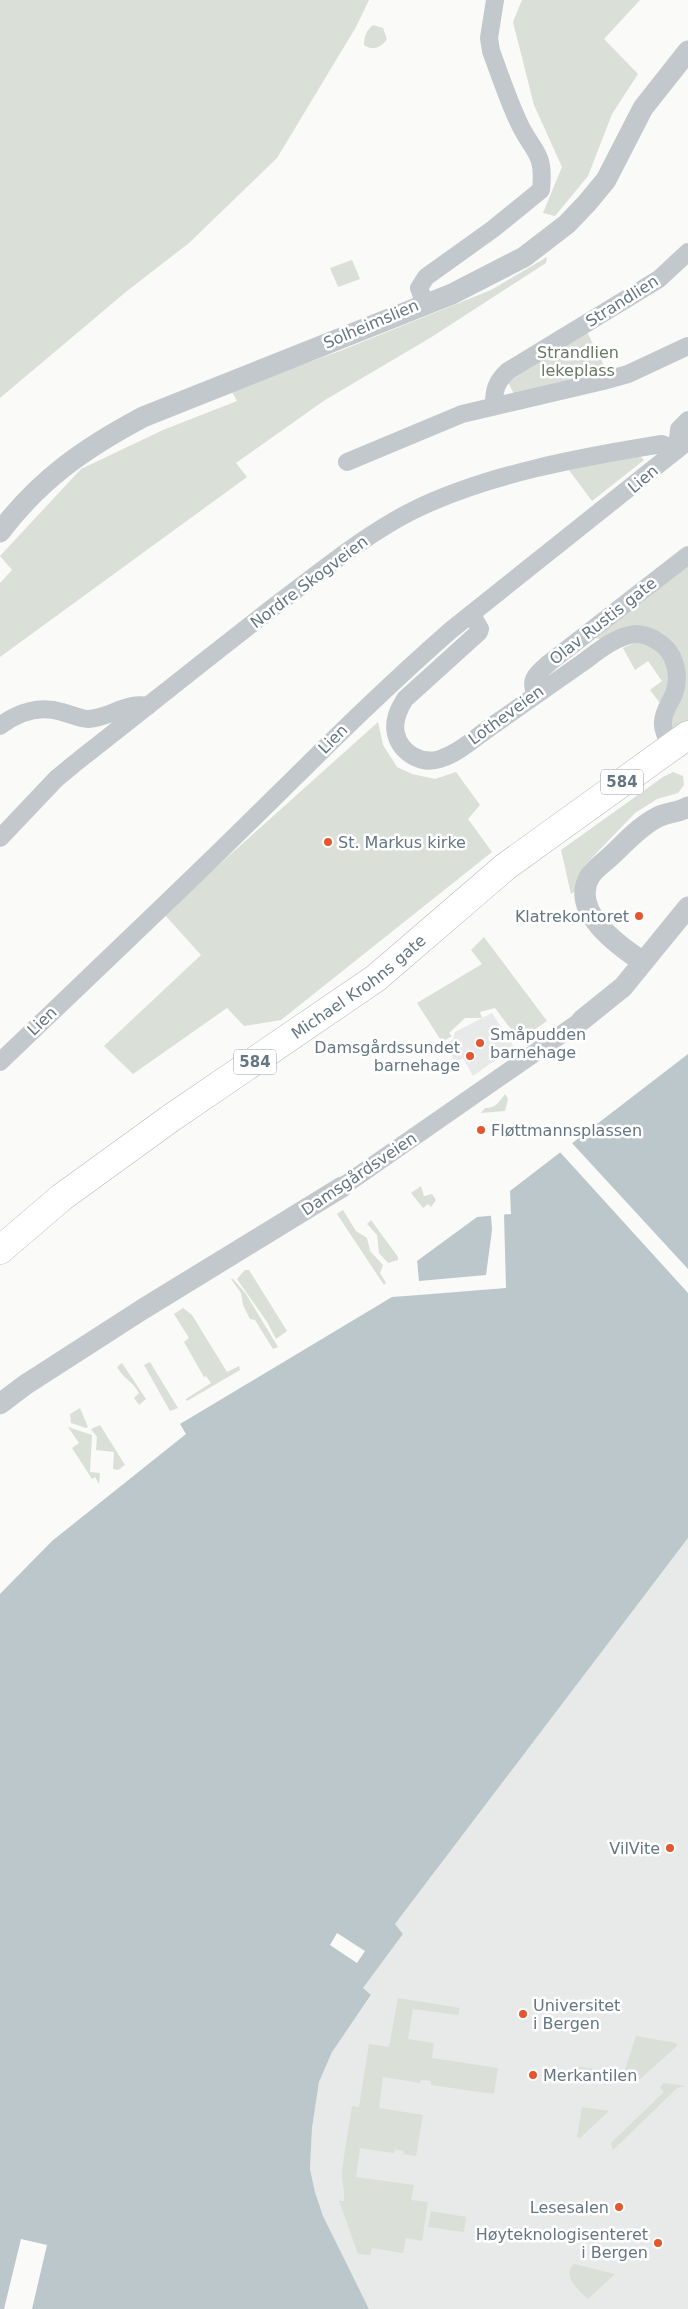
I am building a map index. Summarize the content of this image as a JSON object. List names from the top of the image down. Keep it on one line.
{"streets":{"main road":["584","Michael Krohns gate"],"street":["Strandlien","Solheimslien","Lien","Nordre Skogveien","Olav Rustis gate","Lotheveien","Damsgårdsveien"]},"crossings":[["Lien","Nordre Skogveien"],["Lien","Lotheveien"],["Olav Rustis gate","Lotheveien"],["Lotheveien","Michael Krohns gate"]],"parks":["Strandlien lekeplass"],"places":["St. Markus kirke","Klatrekontoret","Småpudden barnehage","Damsgårdssundet barnehage","Fløttmannsplassen","VilVite","Universitet i Bergen","Merkantilen","Lesesalen","Høyteknologisenteret i Bergen"]}
